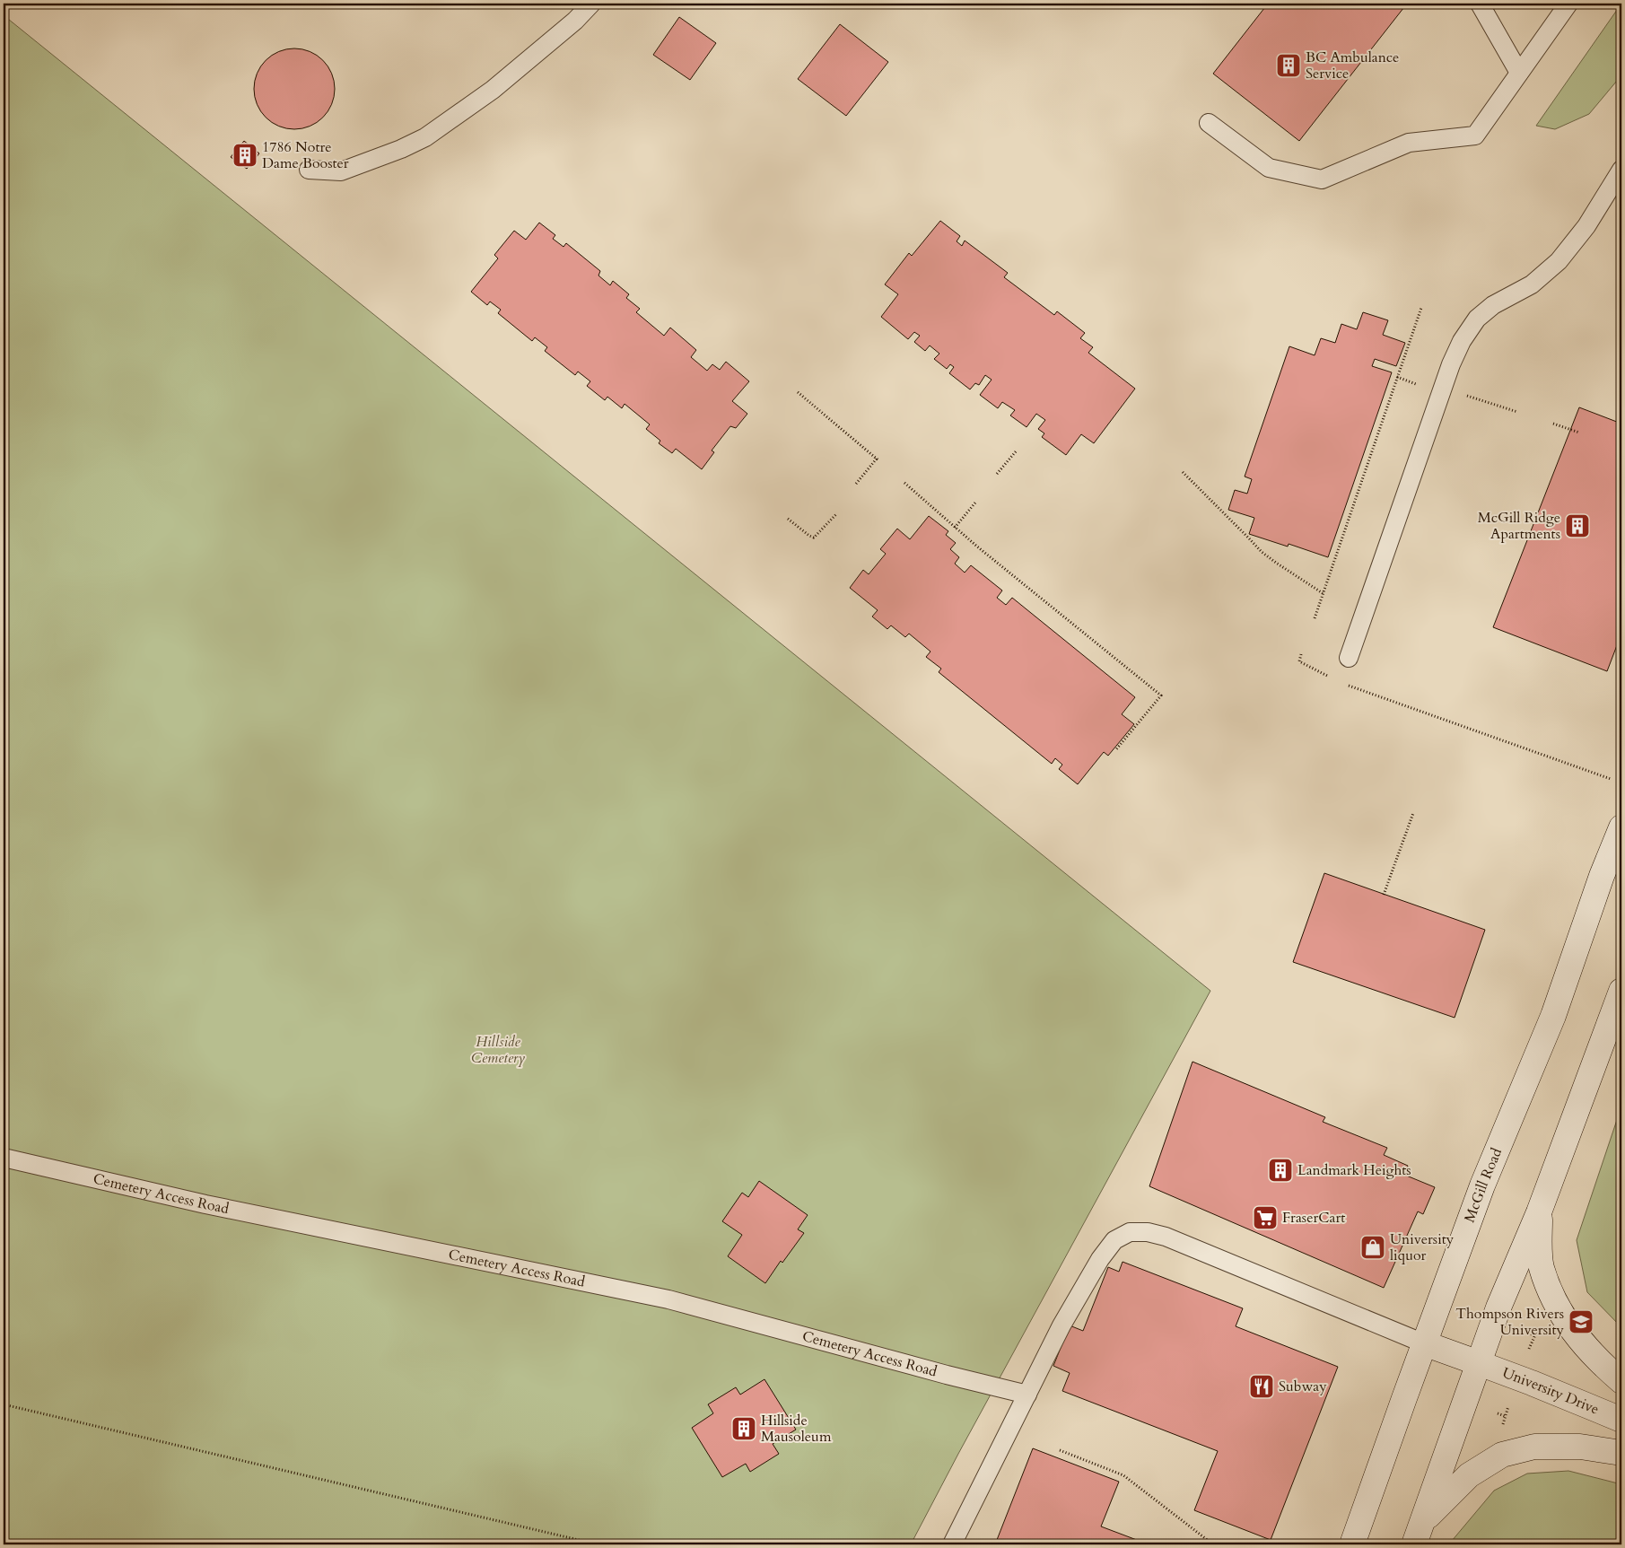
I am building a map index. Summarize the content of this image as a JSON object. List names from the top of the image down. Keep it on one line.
{"streets":{"main road":["McGill Road","University Drive"],"lane":["Cemetery Access Road"]},"crossings":[["McGill Road","University Drive"]],"parks":["Hillside Cemetery"],"places":{"building":["BC Ambulance Service","1786 Notre Dame Booster","McGill Ridge Apartments","Landmark Heights","Hillside Mausoleum"],"supermarket":["FraserCart"],"shop":["University liquor"],"school or university":["Thompson Rivers University"],"restaurant":["Subway"]}}
